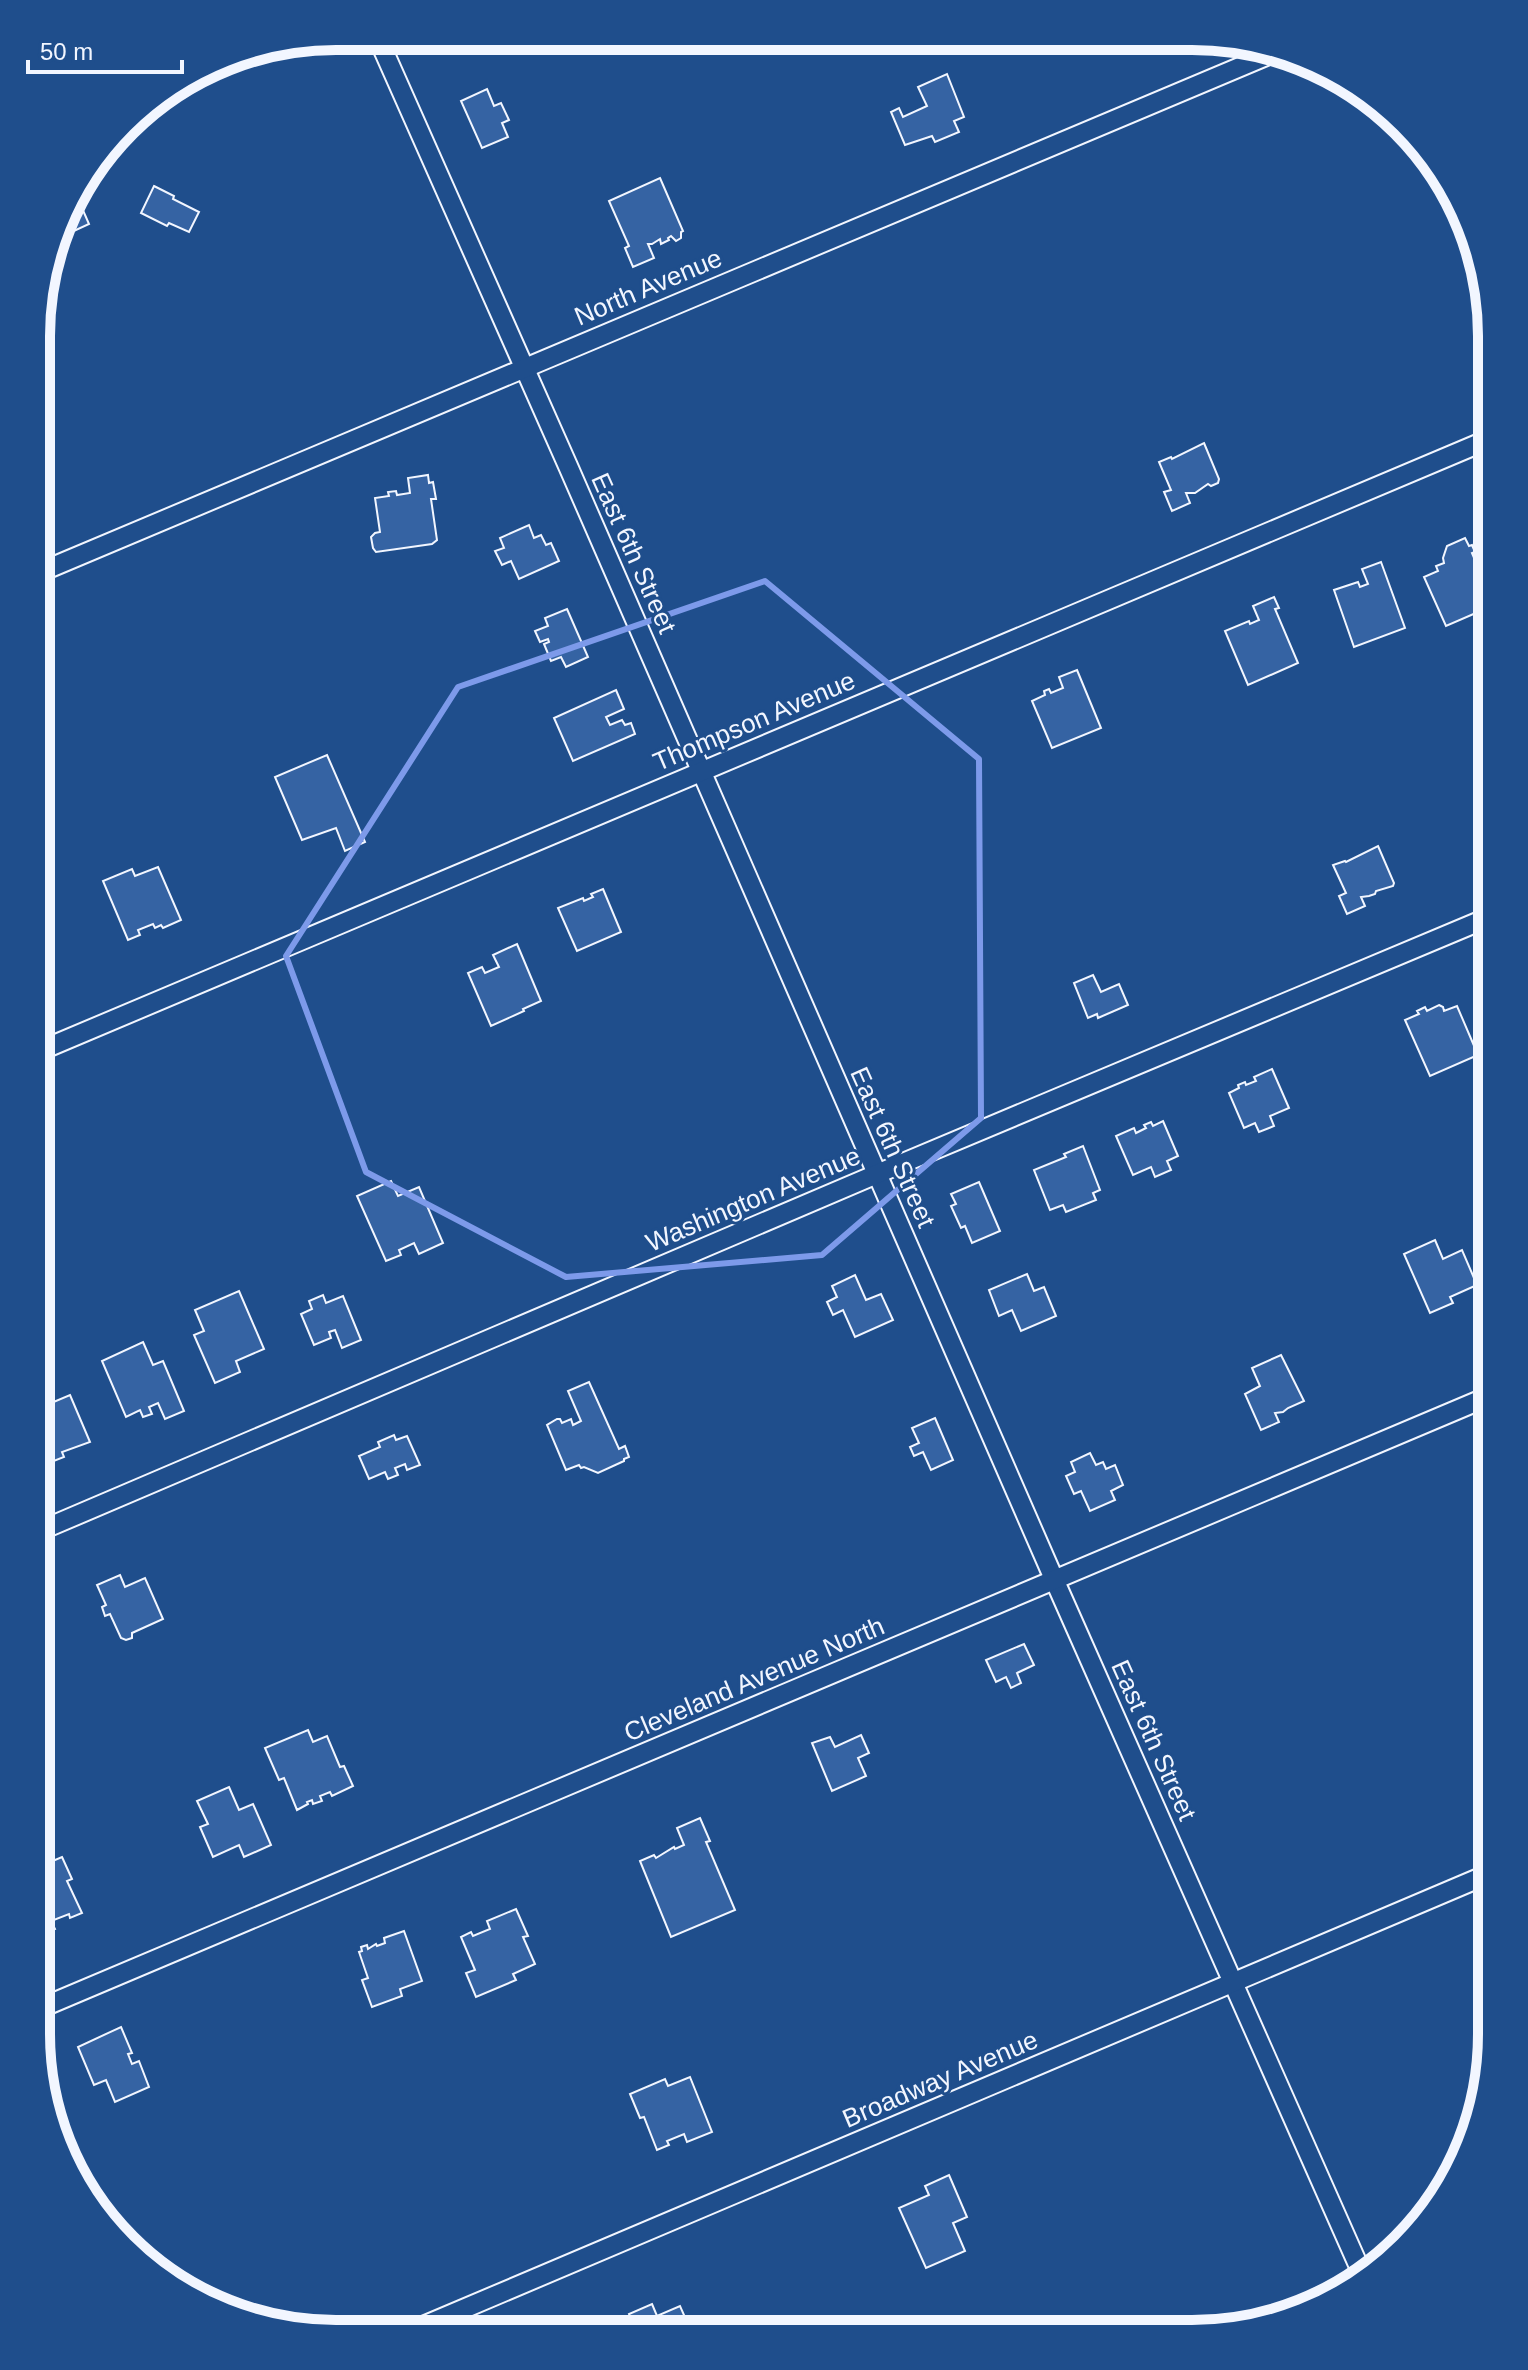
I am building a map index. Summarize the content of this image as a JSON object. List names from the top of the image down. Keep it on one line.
{"streets":{"street":["North Avenue","East 6th Street","Thompson Avenue","Washington Avenue","Cleveland Avenue North","Broadway Avenue"]},"crossings":[["North Avenue","East 6th Street"],["East 6th Street","Thompson Avenue"],["East 6th Street","Washington Avenue"],["East 6th Street","Cleveland Avenue North"],["East 6th Street","Broadway Avenue"]],"scale_bar":"50 m"}
